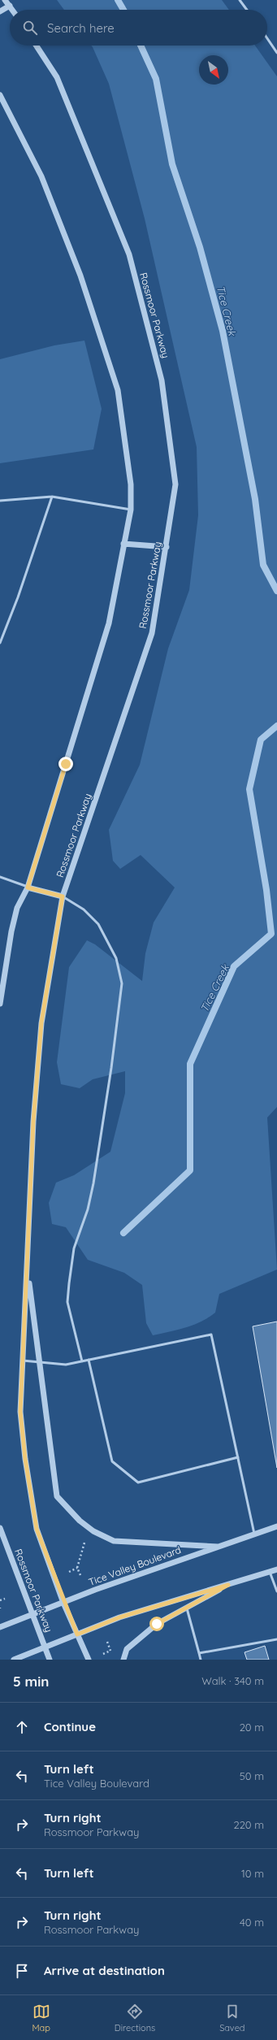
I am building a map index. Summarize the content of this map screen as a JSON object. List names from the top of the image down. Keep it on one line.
{"streets":{"street":["Rossmoor Parkway","Tice Valley Boulevard"]},"crossings":[["Rossmoor Parkway","Tice Valley Boulevard"]],"water":["Tice Creek"],"north":"bottom right","page":{"search":"Search here","heading":["5 min","Walk · 340 m"],"list":[["Continue","20 m"],["Turn left","Tice Valley Boulevard","50 m"],["Turn right","Rossmoor Parkway","220 m"],["Turn left","10 m"],["Turn right","Rossmoor Parkway","40 m"],"Arrive at destination"],"nav":["Map","Directions","Saved"]}}
